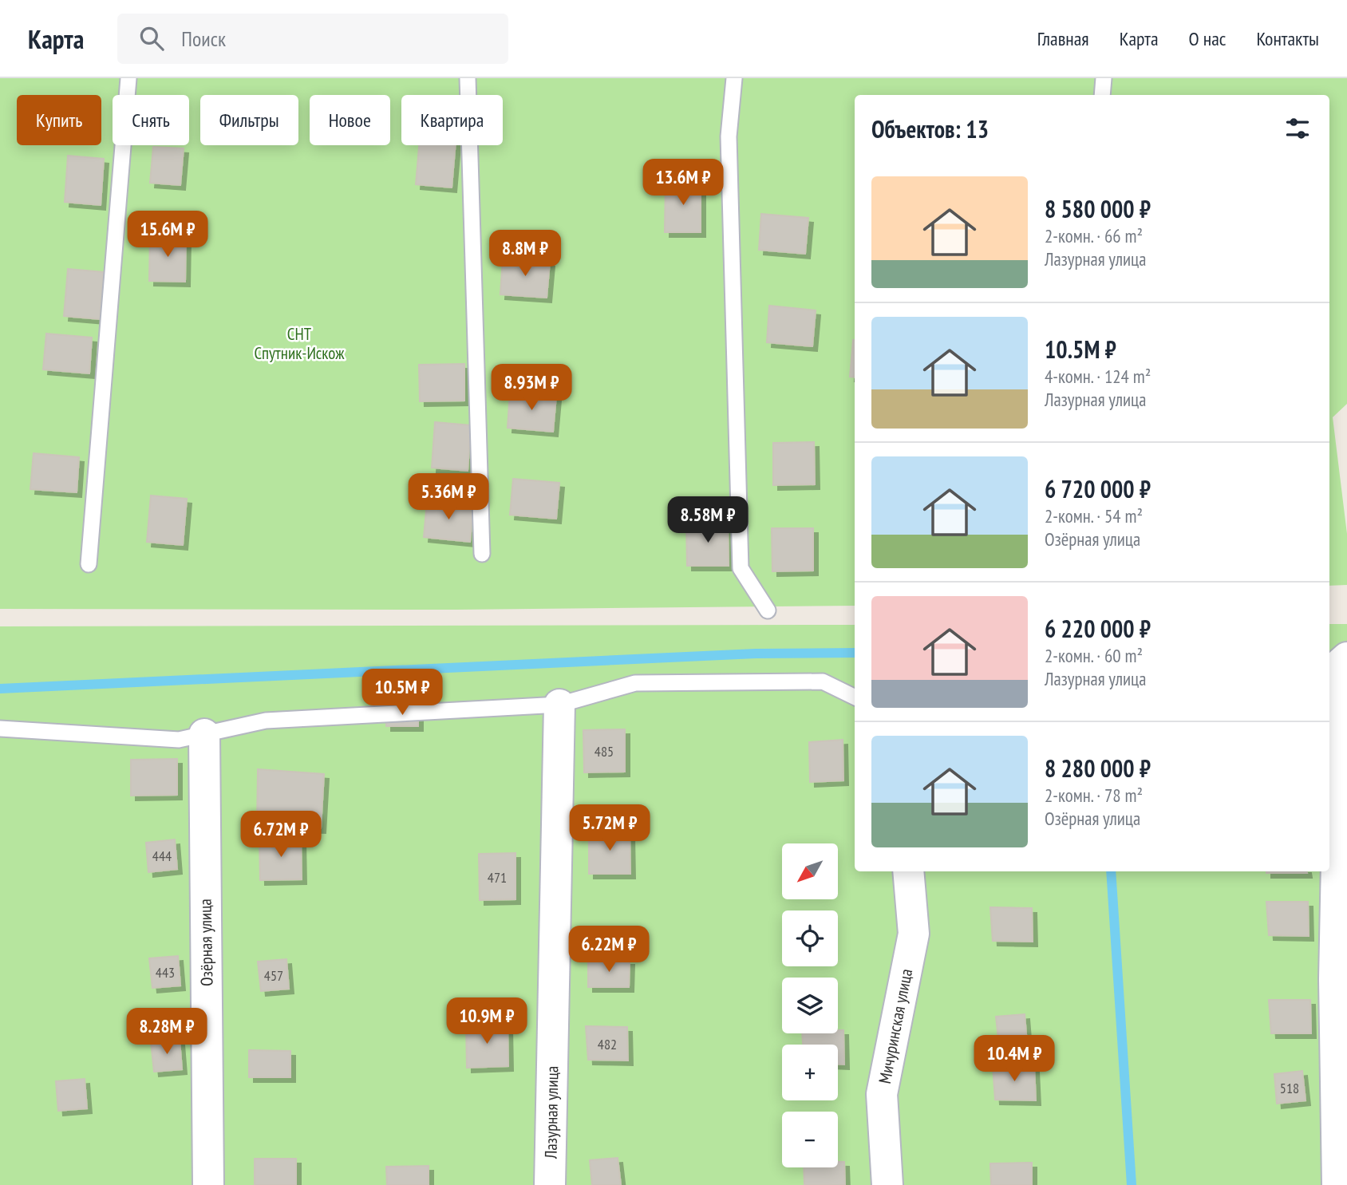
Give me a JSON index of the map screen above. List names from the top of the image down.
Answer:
{
  "streets": {
    "street": ["Озёрная улица", "Мичуринская улица", "Лазурная улица"]
  },
  "parks": ["СНТ Спутник-Искож"],
  "house_numbers": [
    "485",
    "444",
    "471",
    "443",
    "457",
    "482",
    "518"
  ],
  "north": "bottom left",
  "page": {
    "header": "Карта",
    "search": "Поиск",
    "nav": [
      "Главная",
      "Карта",
      "О нас",
      "Контакты"
    ],
    "chip": [
      "Купить",
      "Снять",
      "Фильтры",
      "Новое",
      "Квартира"
    ],
    "heading": "Объектов: 13",
    "price": [
      "13.6M ₽",
      "15.6M ₽",
      "8.8M ₽",
      "8.93M ₽",
      "5.36M ₽",
      "8.58M ₽",
      "10.5M ₽",
      "5.72M ₽",
      "6.72M ₽",
      "6.22M ₽",
      "10.9M ₽",
      "8.28M ₽",
      "10.4M ₽"
    ],
    "list": [
      {
        "name": "8 580 000 ₽",
        "note": "2-комн. · 66 m² · Лазурная улица"
      },
      {
        "name": "10.5M ₽",
        "note": "4-комн. · 124 m² · Лазурная улица"
      },
      {
        "name": "6 720 000 ₽",
        "note": "2-комн. · 54 m² · Озёрная улица"
      },
      {
        "name": "6 220 000 ₽",
        "note": "2-комн. · 60 m² · Лазурная улица"
      },
      {
        "name": "8 280 000 ₽",
        "note": "2-комн. · 78 m² · Озёрная улица"
      }
    ],
    "map_buttons": ["+", "−"]
  }
}
